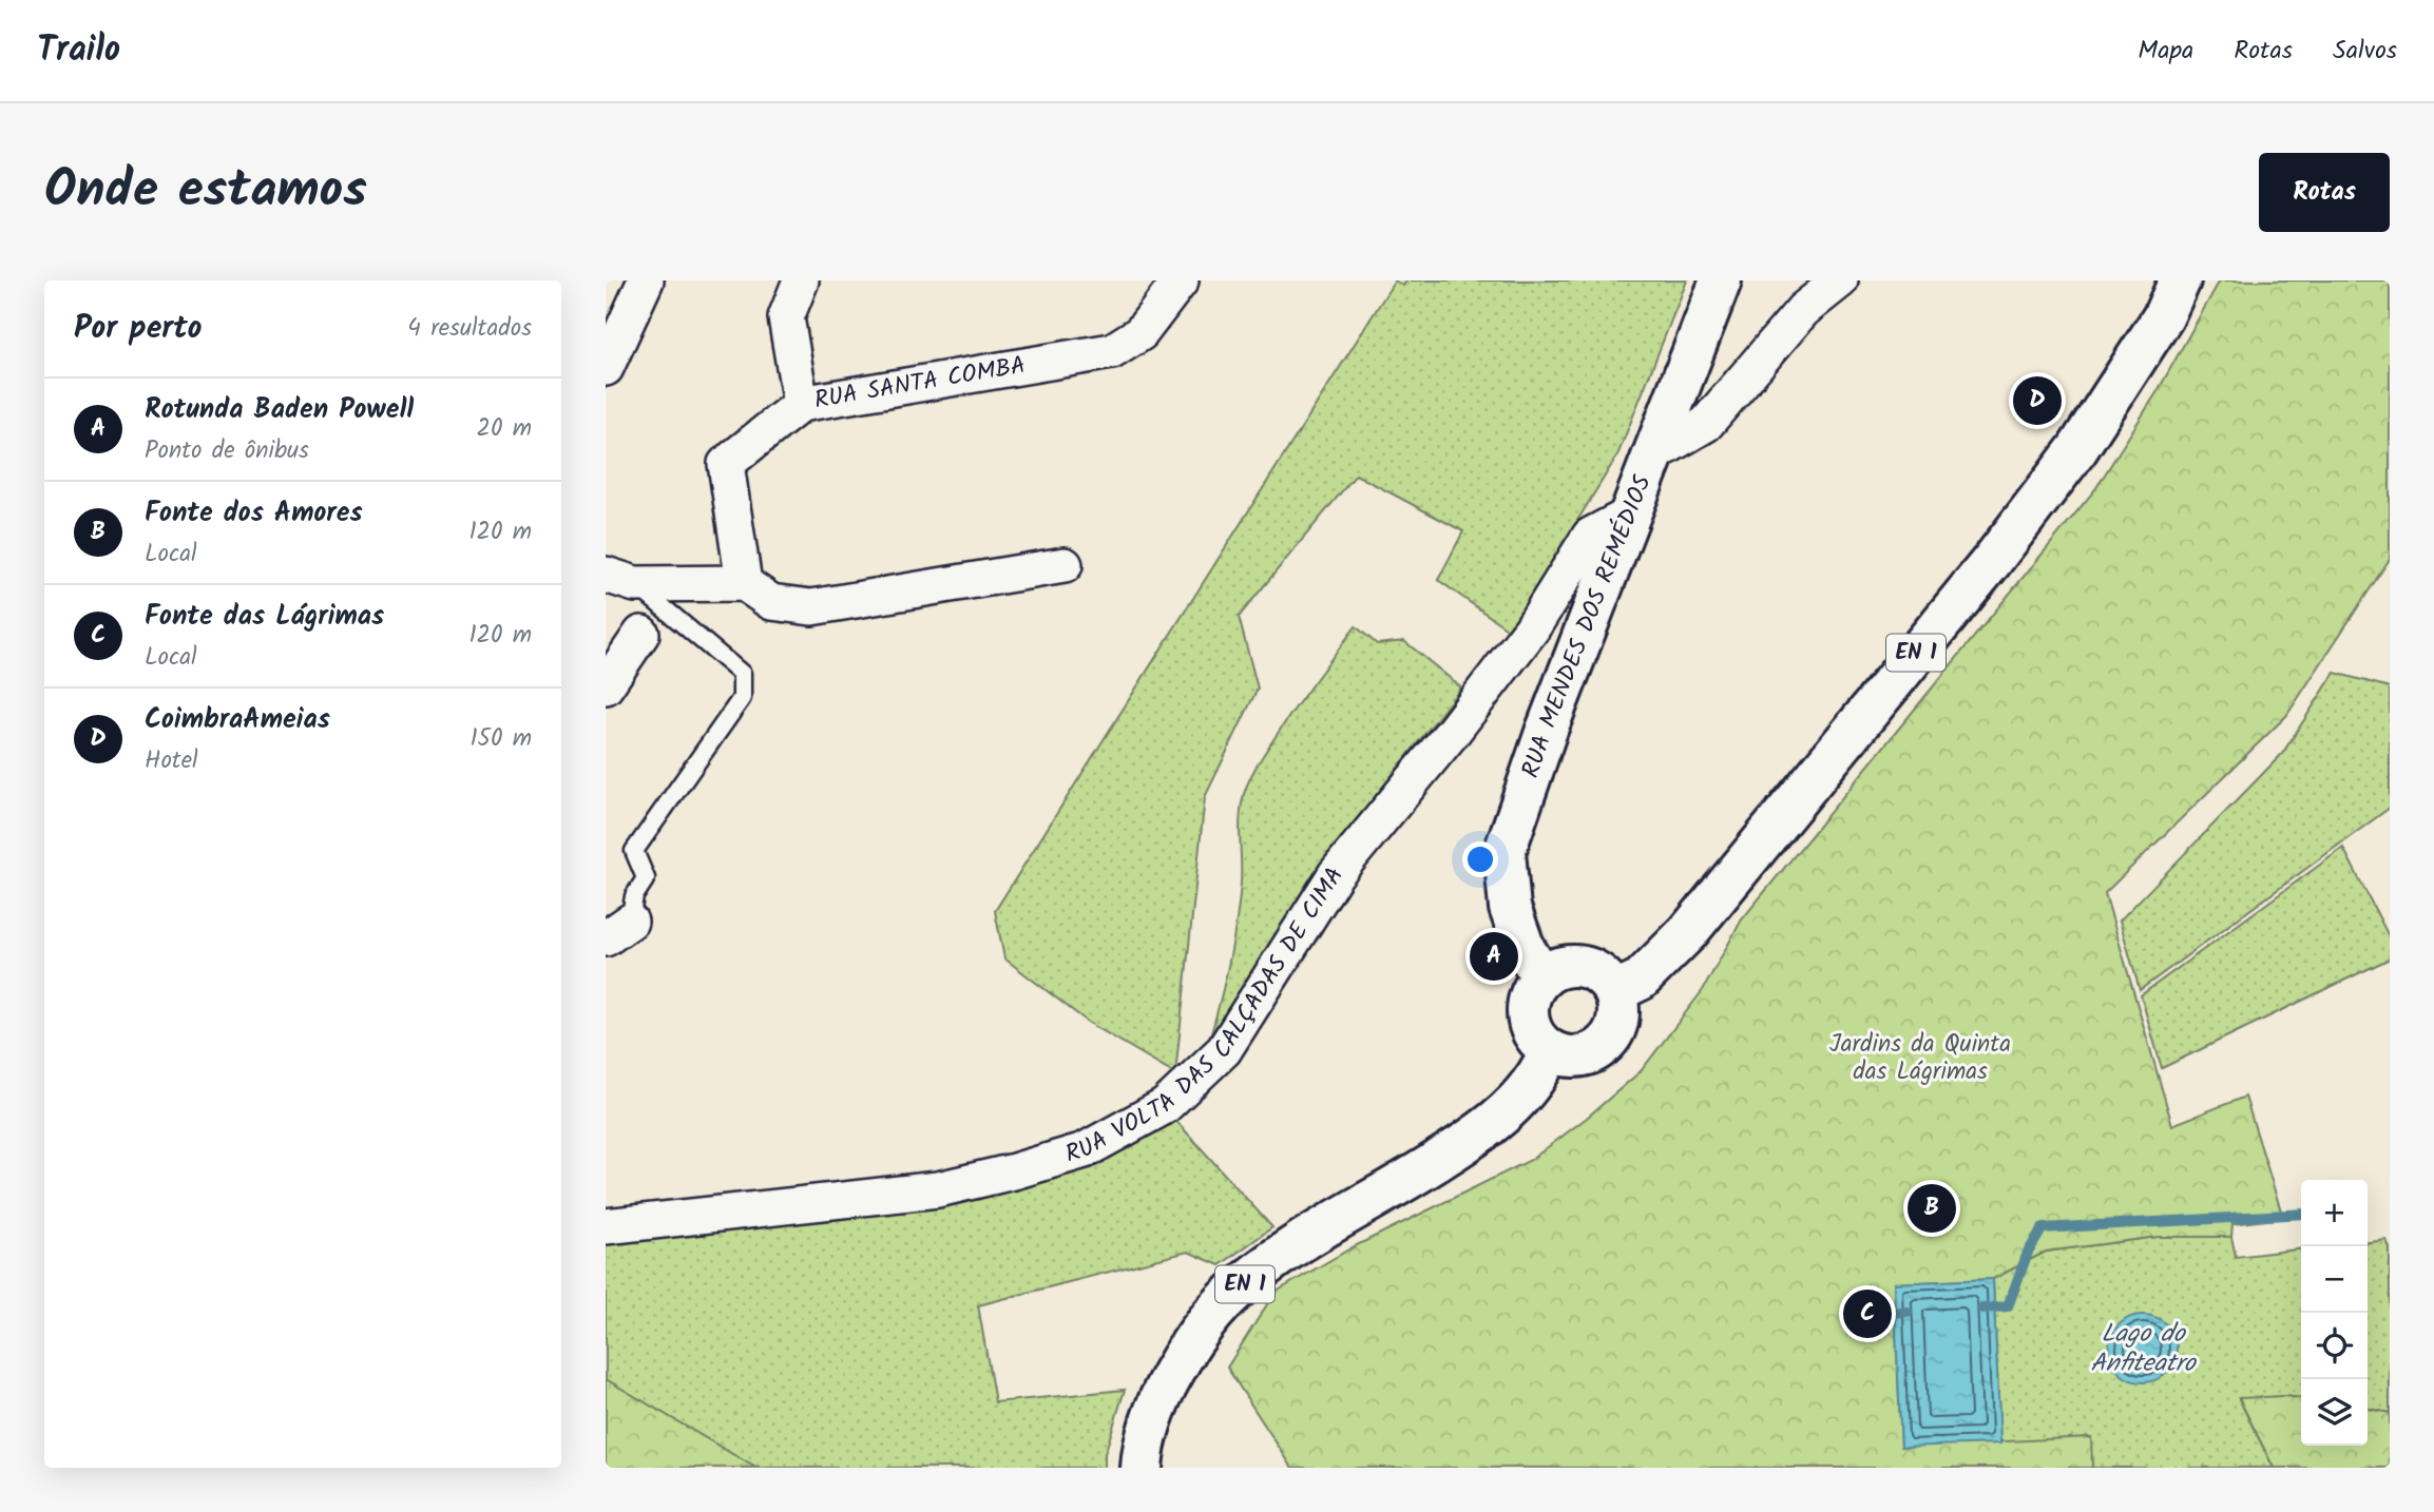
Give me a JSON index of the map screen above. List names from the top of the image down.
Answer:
{
  "streets": {
    "main road": ["RUA MENDES DOS REMÉDIOS", "EN 1"],
    "street": ["RUA SANTA COMBA", "RUA VOLTA DAS CALÇADAS DE CIMA"]
  },
  "crossings": [
    ["RUA MENDES DOS REMÉDIOS", "EN 1"],
    ["RUA MENDES DOS REMÉDIOS", "RUA VOLTA DAS CALÇADAS DE CIMA"]
  ],
  "water": ["Lago do Anfiteatro"],
  "parks": ["Jardins da Quinta das Lágrimas"],
  "page": {
    "header": "Trailo",
    "nav": ["Mapa", "Rotas", "Salvos"],
    "title": "Onde estamos",
    "buttons": "Rotas",
    "heading": ["Por perto", "4 resultados"],
    "pins": [
      "D",
      "A",
      "B",
      "C"
    ],
    "list": [
      {
        "mark": "A",
        "name": "Rotunda Baden Powell",
        "note": "Ponto de ônibus",
        "value": "20 m"
      },
      {
        "mark": "B",
        "name": "Fonte dos Amores",
        "note": "Local",
        "value": "120 m"
      },
      {
        "mark": "C",
        "name": "Fonte das Lágrimas",
        "note": "Local",
        "value": "120 m"
      },
      {
        "mark": "D",
        "name": "CoimbraAmeias",
        "note": "Hotel",
        "value": "150 m"
      }
    ],
    "map_buttons": ["+", "−"]
  }
}
